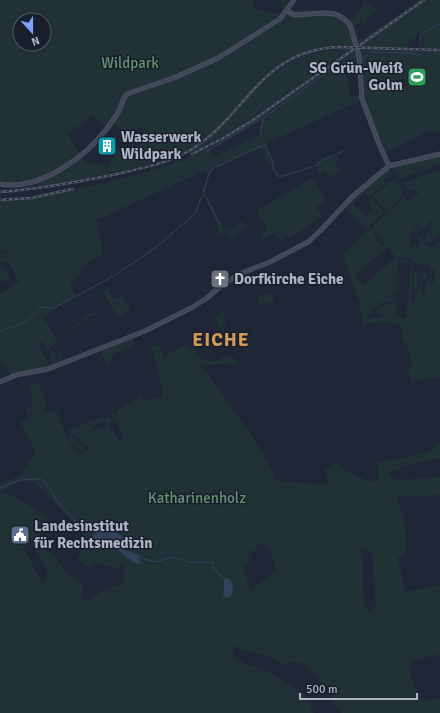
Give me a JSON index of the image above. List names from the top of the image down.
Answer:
{
  "districts": ["EICHE"],
  "parks": ["Wildpark", "Katharinenholz"],
  "places": {
    "sports": ["SG Grün-Weiß Golm"],
    "building": ["Wasserwerk Wildpark"],
    "church": ["Dorfkirche Eiche"],
    "public building": ["Landesinstitut für Rechtsmedizin"]
  },
  "scale_bar": "500 m",
  "north": "bottom"
}
